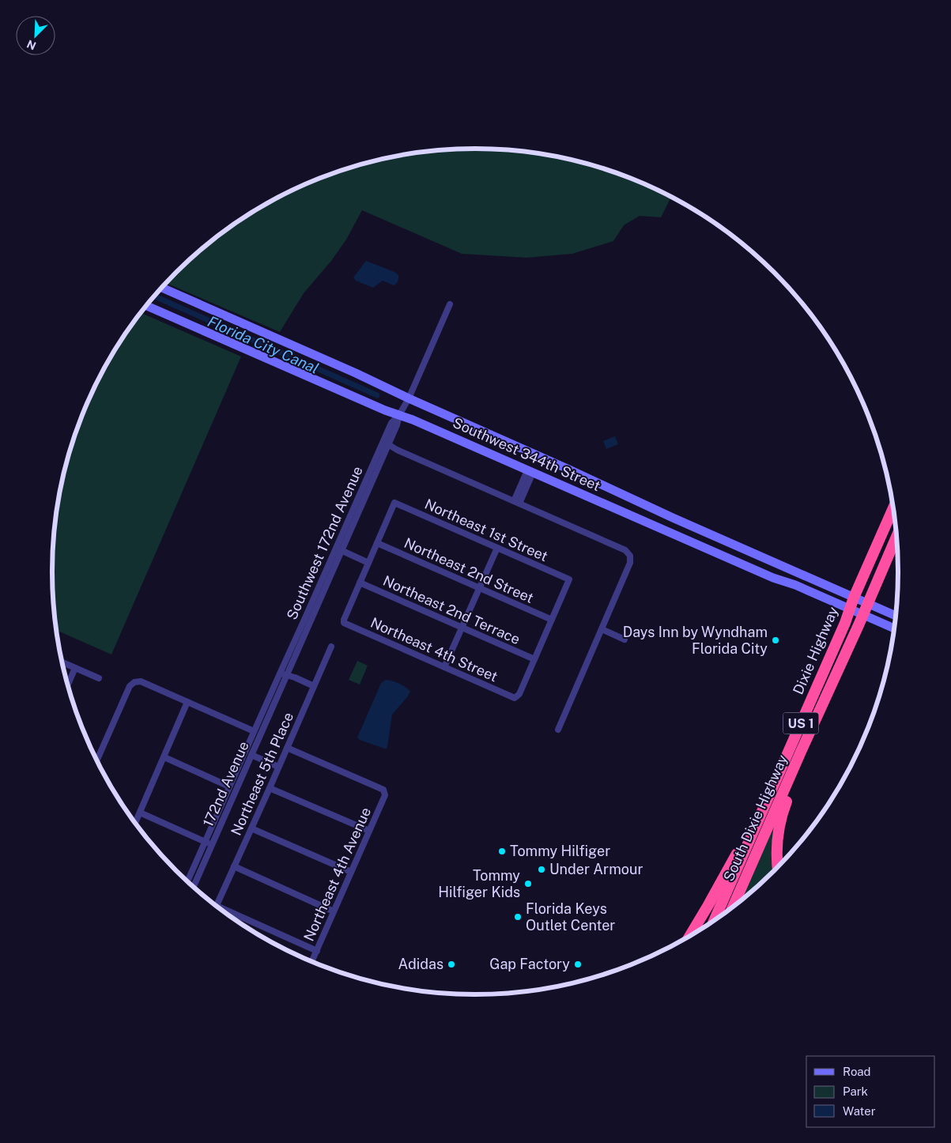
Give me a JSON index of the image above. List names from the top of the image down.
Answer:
{
  "streets": {
    "highway": ["Dixie Highway", "US 1", "South Dixie Highway"],
    "main road": ["Southwest 344th Street"],
    "street": [
      "Northeast 1st Street",
      "Southwest 172nd Avenue",
      "Northeast 2nd Street",
      "Northeast 2nd Terrace",
      "Northeast 4th Street",
      "Northeast 5th Place",
      "172nd Avenue",
      "Northeast 4th Avenue"
    ]
  },
  "crossings": [
    ["Southwest 344th Street", "Southwest 172nd Avenue"],
    ["Southwest 344th Street", "Dixie Highway"],
    ["Northeast 1st Street", "Northeast 2nd Street"],
    ["Southwest 172nd Avenue", "172nd Avenue"],
    ["Northeast 2nd Terrace", "Northeast 4th Street"],
    ["Dixie Highway", "South Dixie Highway"],
    ["Northeast 5th Place", "Northeast 4th Avenue"]
  ],
  "water": ["Florida City Canal"],
  "places": [
    "Days Inn by Wyndham Florida City",
    "Tommy Hilfiger",
    "Under Armour",
    "Tommy Hilfiger Kids",
    "Florida Keys Outlet Center",
    "Adidas",
    "Gap Factory"
  ],
  "legend": ["Road", "Park", "Water"],
  "north": "bottom left"
}
